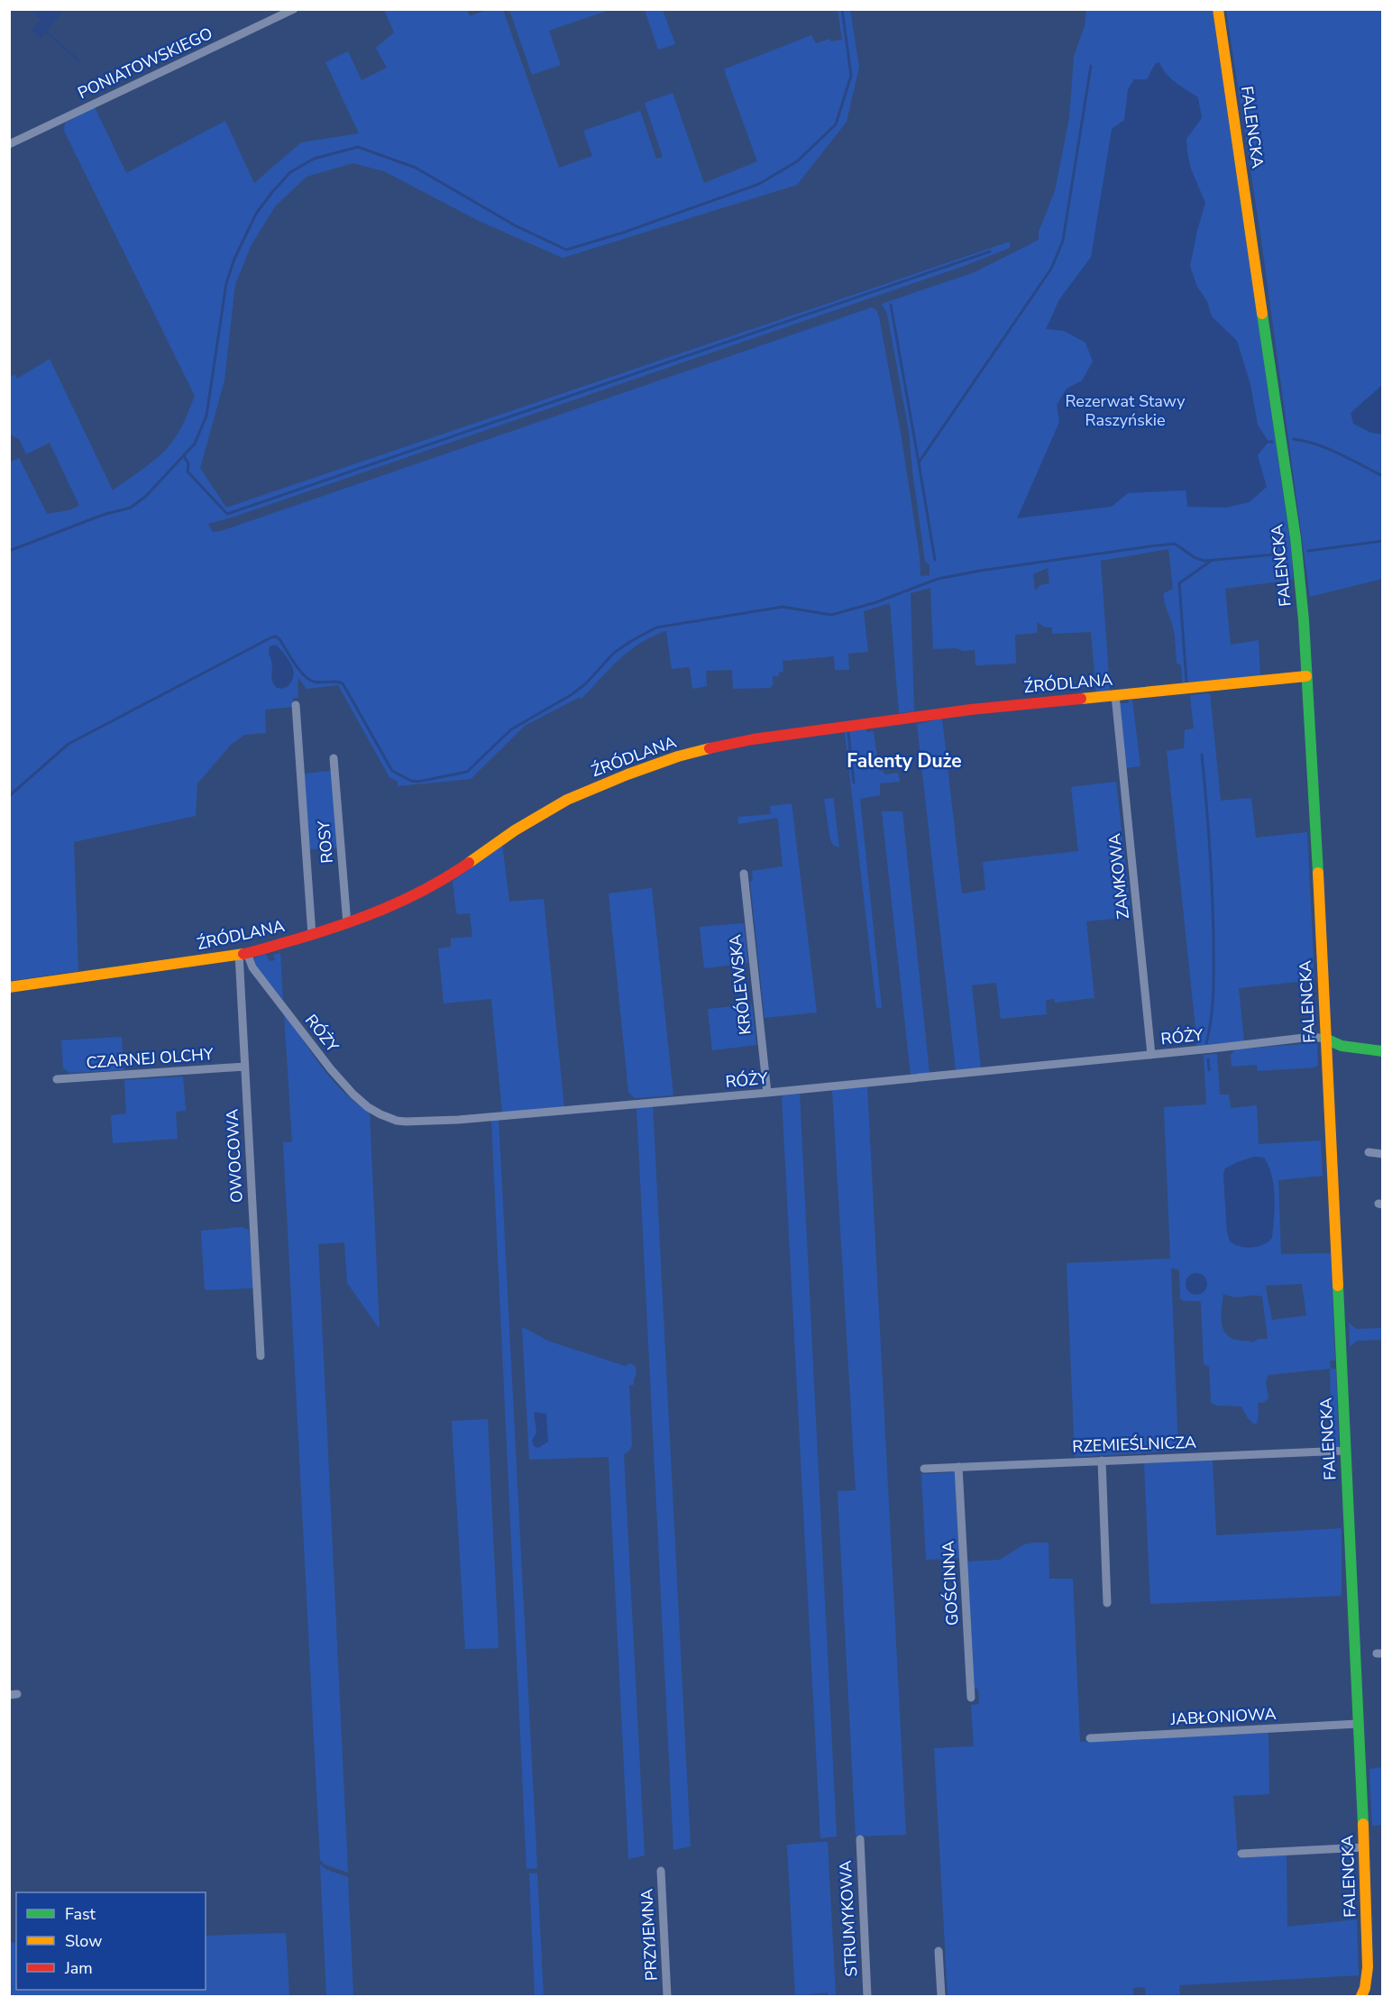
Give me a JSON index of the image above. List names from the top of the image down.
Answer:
{
  "streets": {
    "street": [
      "PONIATOWSKIEGO",
      "FALENCKA",
      "ŹRÓDLANA",
      "ROSY",
      "ZAMKOWA",
      "KRÓLEWSKA",
      "RÓŻY",
      "CZARNEJ OLCHY",
      "OWOCOWA",
      "RZEMIEŚLNICZA",
      "GOŚCINNA",
      "JABŁONIOWA",
      "STRUMYKOWA",
      "PRZYJEMNA"
    ]
  },
  "crossings": [
    ["FALENCKA", "ŹRÓDLANA"],
    ["FALENCKA", "RÓŻY"],
    ["FALENCKA", "RZEMIEŚLNICZA"],
    ["FALENCKA", "JABŁONIOWA"],
    ["ŹRÓDLANA", "ROSY"],
    ["ŹRÓDLANA", "ZAMKOWA"],
    ["ŹRÓDLANA", "RÓŻY"],
    ["ŹRÓDLANA", "OWOCOWA"],
    ["ZAMKOWA", "RÓŻY"],
    ["KRÓLEWSKA", "RÓŻY"],
    ["RÓŻY", "OWOCOWA"],
    ["CZARNEJ OLCHY", "OWOCOWA"],
    ["RZEMIEŚLNICZA", "GOŚCINNA"]
  ],
  "districts": ["Falenty Duże"],
  "parks": ["Rezerwat Stawy Raszyńskie"],
  "legend": ["Fast", "Slow", "Jam"]
}
